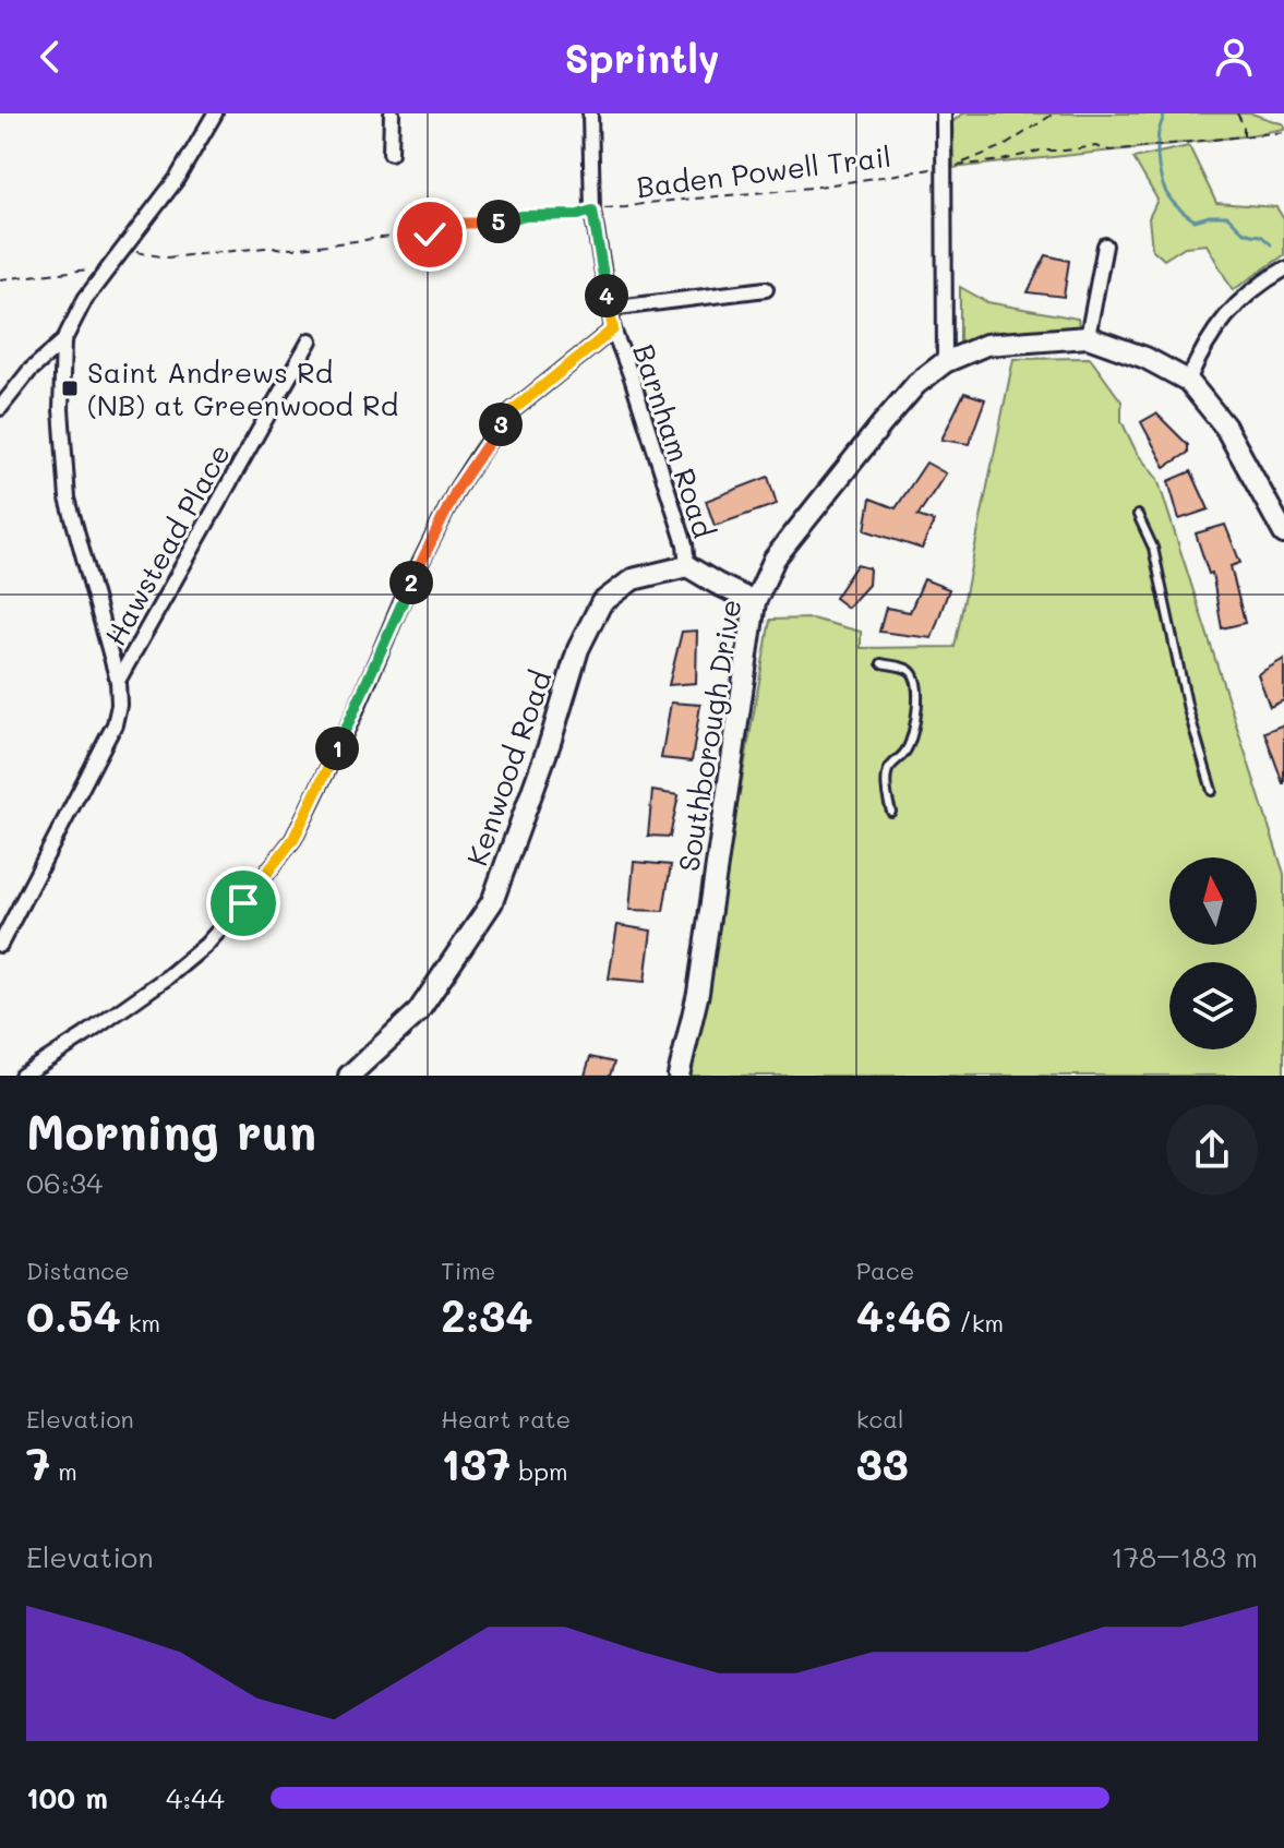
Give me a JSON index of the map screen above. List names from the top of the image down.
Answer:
{
  "streets": {
    "street": [
      "Barnham Road",
      "Hawstead Place",
      "Southborough Drive",
      "Kenwood Road"
    ],
    "path": ["Baden Powell Trail"]
  },
  "crossings": [
    ["Baden Powell Trail", "Barnham Road"],
    ["Barnham Road", "Kenwood Road"]
  ],
  "places": {
    "transit": ["Saint Andrews Rd (NB) at Greenwood Rd"]
  },
  "north": "top",
  "page": {
    "header": "Sprintly",
    "pins": [
      "5",
      "4",
      "3",
      "2",
      "1"
    ],
    "heading": ["Morning run", "06:34"],
    "stats": [
      ["Distance", "0.54 km"],
      ["Time", "2:34"],
      ["Pace", "4:46 /km"],
      ["Elevation", "7 m"],
      ["Heart rate", "137 bpm"],
      ["kcal", "33"]
    ],
    "chart": ["Elevation", "178–183 m"],
    "list": [
      {
        "name": "100 m",
        "note": "4:44"
      }
    ]
  }
}
